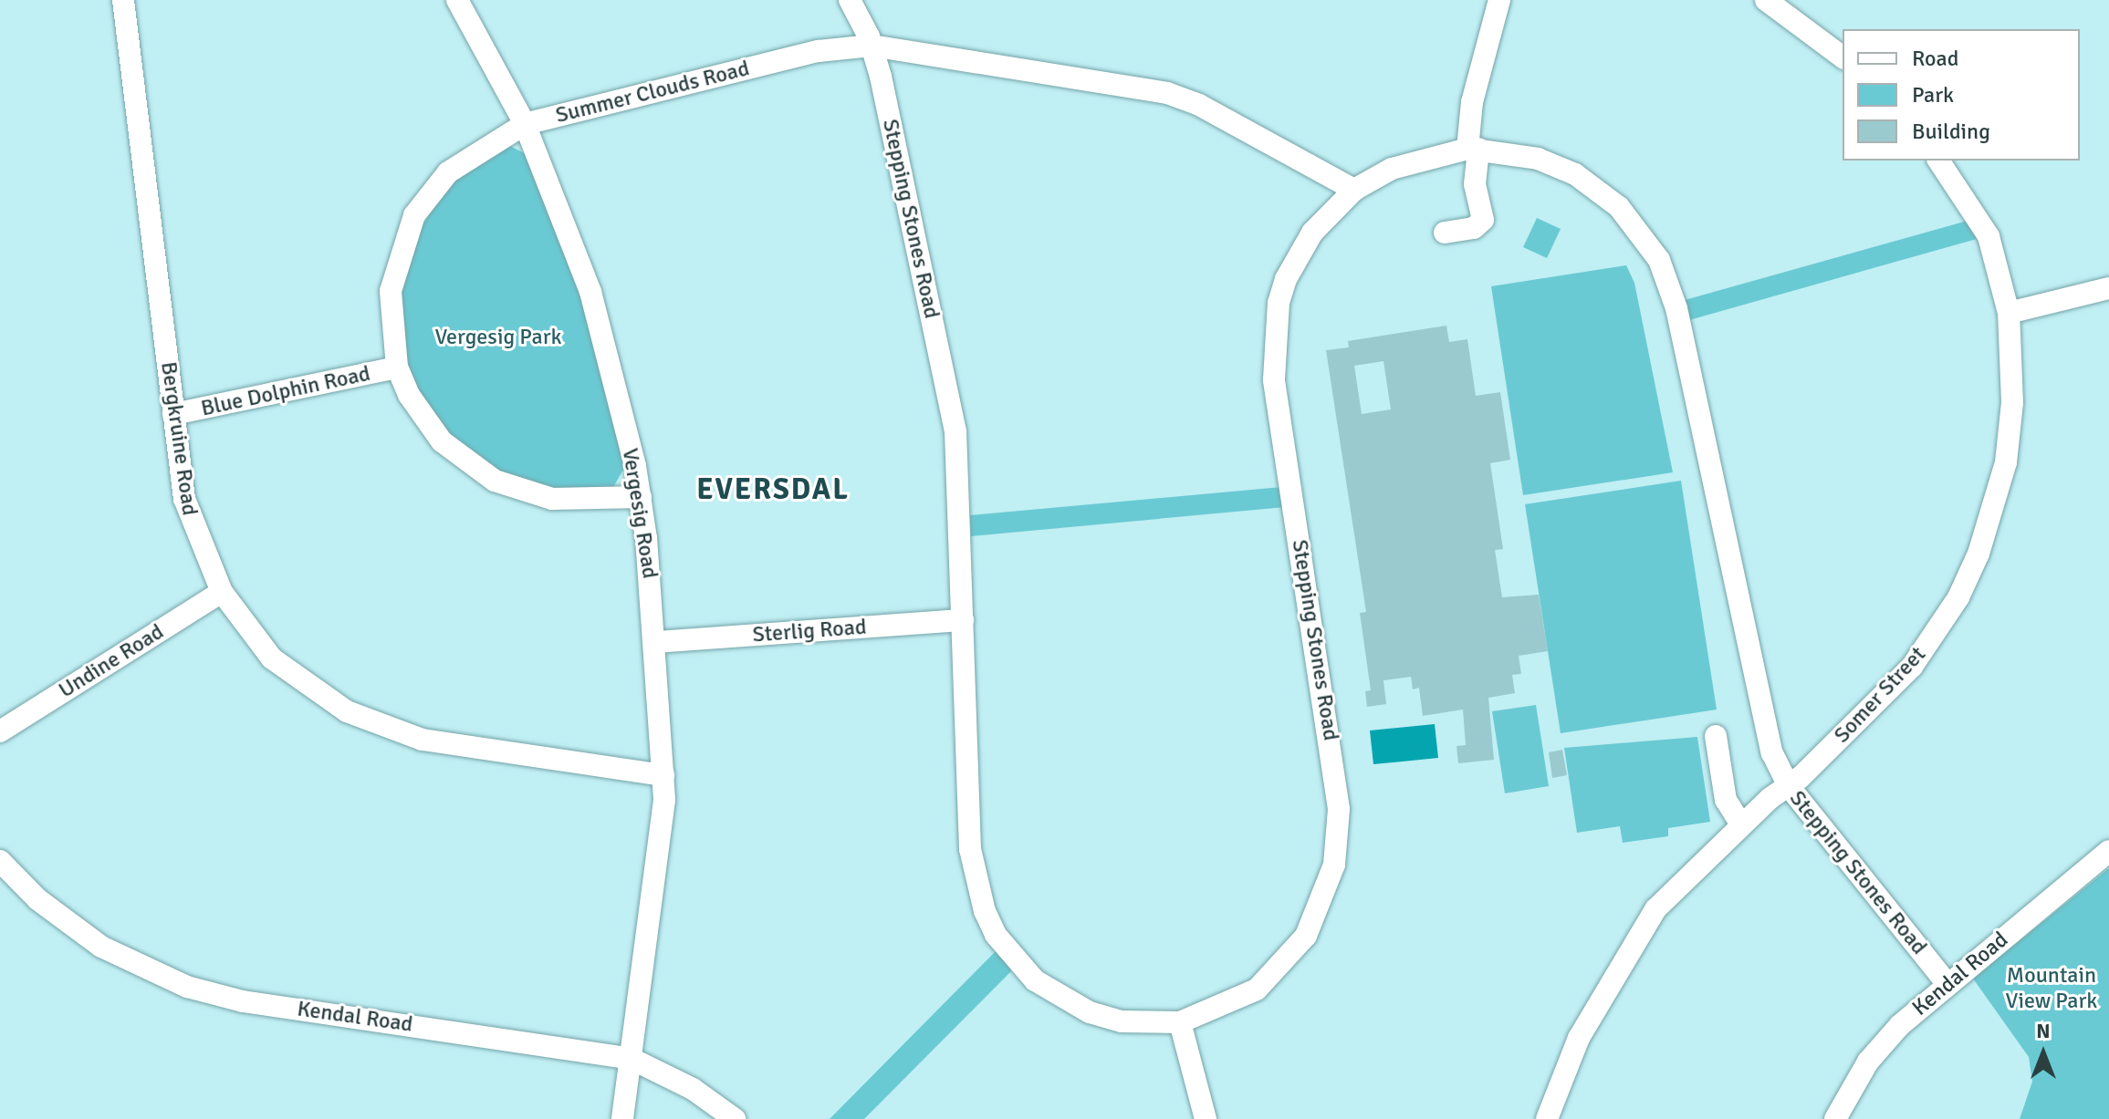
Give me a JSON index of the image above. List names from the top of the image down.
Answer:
{
  "streets": {
    "street": [
      "Summer Clouds Road",
      "Stepping Stones Road",
      "Blue Dolphin Road",
      "Bergkruine Road",
      "Vergesig Road",
      "Sterlig Road",
      "Undine Road",
      "Somer Street",
      "Kendal Road"
    ]
  },
  "crossings": [
    ["Summer Clouds Road", "Stepping Stones Road"],
    ["Summer Clouds Road", "Blue Dolphin Road"],
    ["Summer Clouds Road", "Vergesig Road"],
    ["Stepping Stones Road", "Sterlig Road"],
    ["Stepping Stones Road", "Somer Street"],
    ["Stepping Stones Road", "Kendal Road"],
    ["Blue Dolphin Road", "Bergkruine Road"],
    ["Bergkruine Road", "Vergesig Road"],
    ["Bergkruine Road", "Undine Road"],
    ["Vergesig Road", "Sterlig Road"],
    ["Vergesig Road", "Kendal Road"]
  ],
  "districts": ["EVERSDAL"],
  "parks": ["Vergesig Park", "Mountain View Park"],
  "legend": ["Road", "Park", "Building"],
  "north": "top"
}
